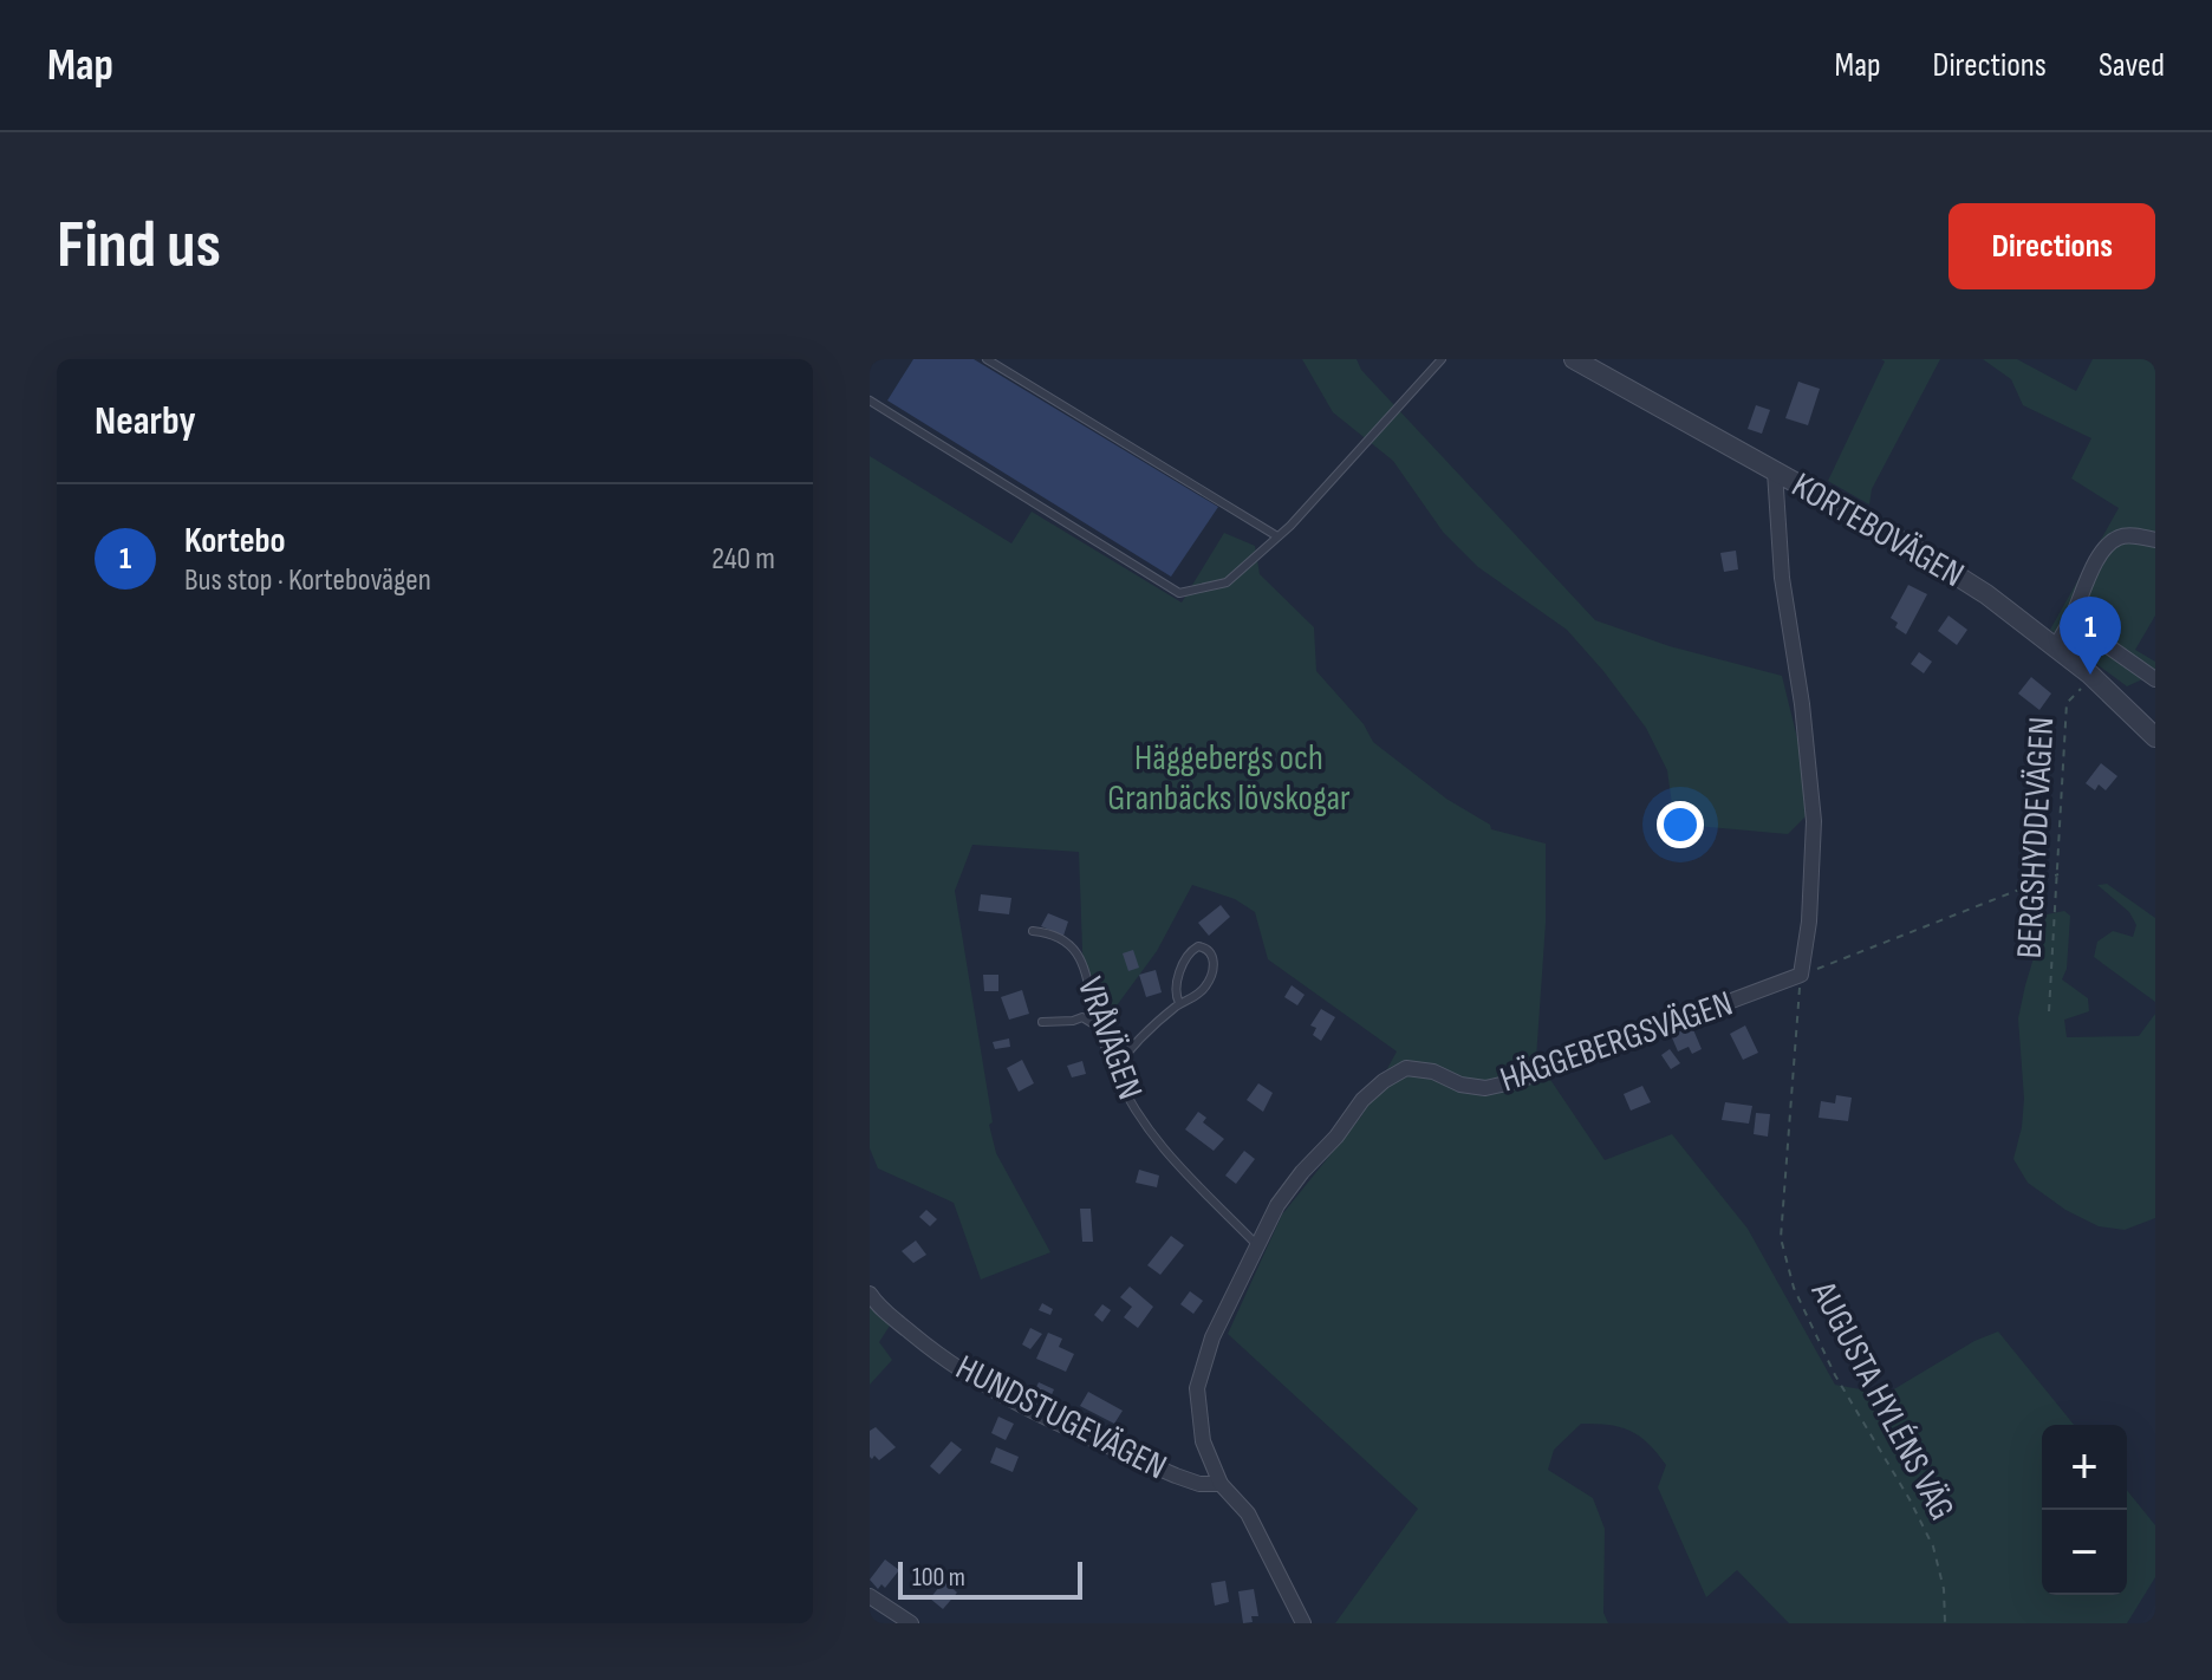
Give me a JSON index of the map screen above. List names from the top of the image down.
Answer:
{
  "streets": {
    "street": ["KORTEBOVÄGEN", "HÄGGEBERGSVÄGEN", "HUNDSTUGEVÄGEN"],
    "lane": ["VRÅVÄGEN"],
    "path": ["BERGSHYDDEVÄGEN", "AUGUSTA HYLÉNS VÄG"]
  },
  "crossings": [
    ["KORTEBOVÄGEN", "BERGSHYDDEVÄGEN"],
    ["VRÅVÄGEN", "HÄGGEBERGSVÄGEN"],
    ["HÄGGEBERGSVÄGEN", "AUGUSTA HYLÉNS VÄG"],
    ["HÄGGEBERGSVÄGEN", "HUNDSTUGEVÄGEN"]
  ],
  "parks": ["Häggebergs och Granbäcks lövskogar"],
  "scale_bar": "100 m",
  "page": {
    "header": "Map",
    "nav": ["Map", "Directions", "Saved"],
    "buttons": "Directions",
    "title": "Find us",
    "heading": "Nearby",
    "list": [
      {
        "mark": "1",
        "name": "Kortebo",
        "note": "Bus stop · Kortebovägen",
        "value": "240 m"
      }
    ],
    "pins": "1",
    "map_buttons": ["+", "−"],
    "scale": "100 m"
  }
}
